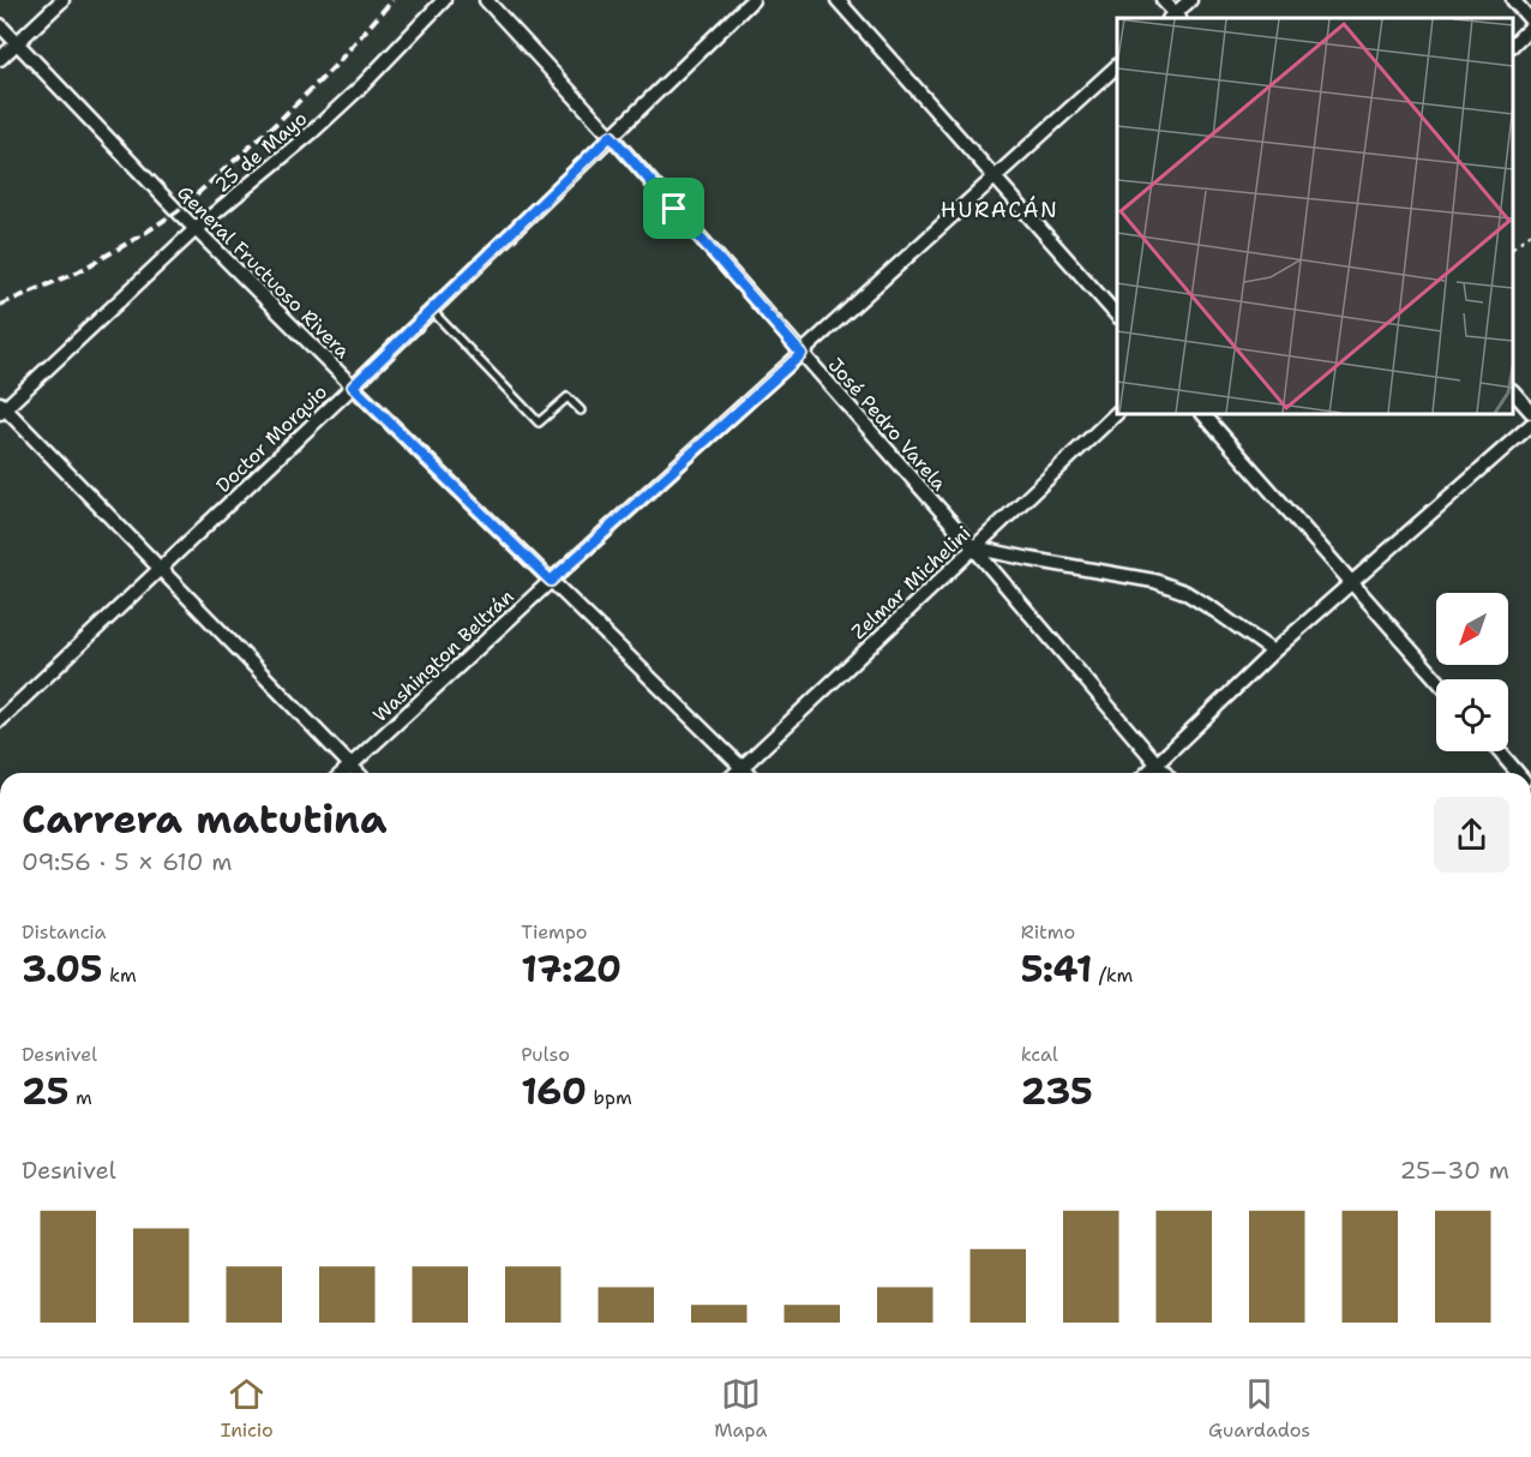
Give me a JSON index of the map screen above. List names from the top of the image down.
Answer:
{
  "streets": {
    "street": [
      "25 de Mayo",
      "General Fructuoso Rivera",
      "José Pedro Varela",
      "Doctor Morquio",
      "Zelmar Michelini",
      "Washington Beltrán"
    ]
  },
  "crossings": [
    ["25 de Mayo", "General Fructuoso Rivera"],
    ["General Fructuoso Rivera", "Doctor Morquio"],
    ["General Fructuoso Rivera", "Zelmar Michelini"],
    ["General Fructuoso Rivera", "Washington Beltrán"],
    ["José Pedro Varela", "Doctor Morquio"],
    ["José Pedro Varela", "Zelmar Michelini"],
    ["José Pedro Varela", "Washington Beltrán"]
  ],
  "districts": ["HURACÁN"],
  "north": "bottom left",
  "page": {
    "heading": ["Carrera matutina", "09:56 · 5 × 610 m"],
    "stats": [
      ["Distancia", "3.05 km"],
      ["Tiempo", "17:20"],
      ["Ritmo", "5:41 /km"],
      ["Desnivel", "25 m"],
      ["Pulso", "160 bpm"],
      ["kcal", "235"]
    ],
    "chart": ["Desnivel", "25–30 m"],
    "tabs": ["Inicio", "Mapa", "Guardados"]
  }
}
